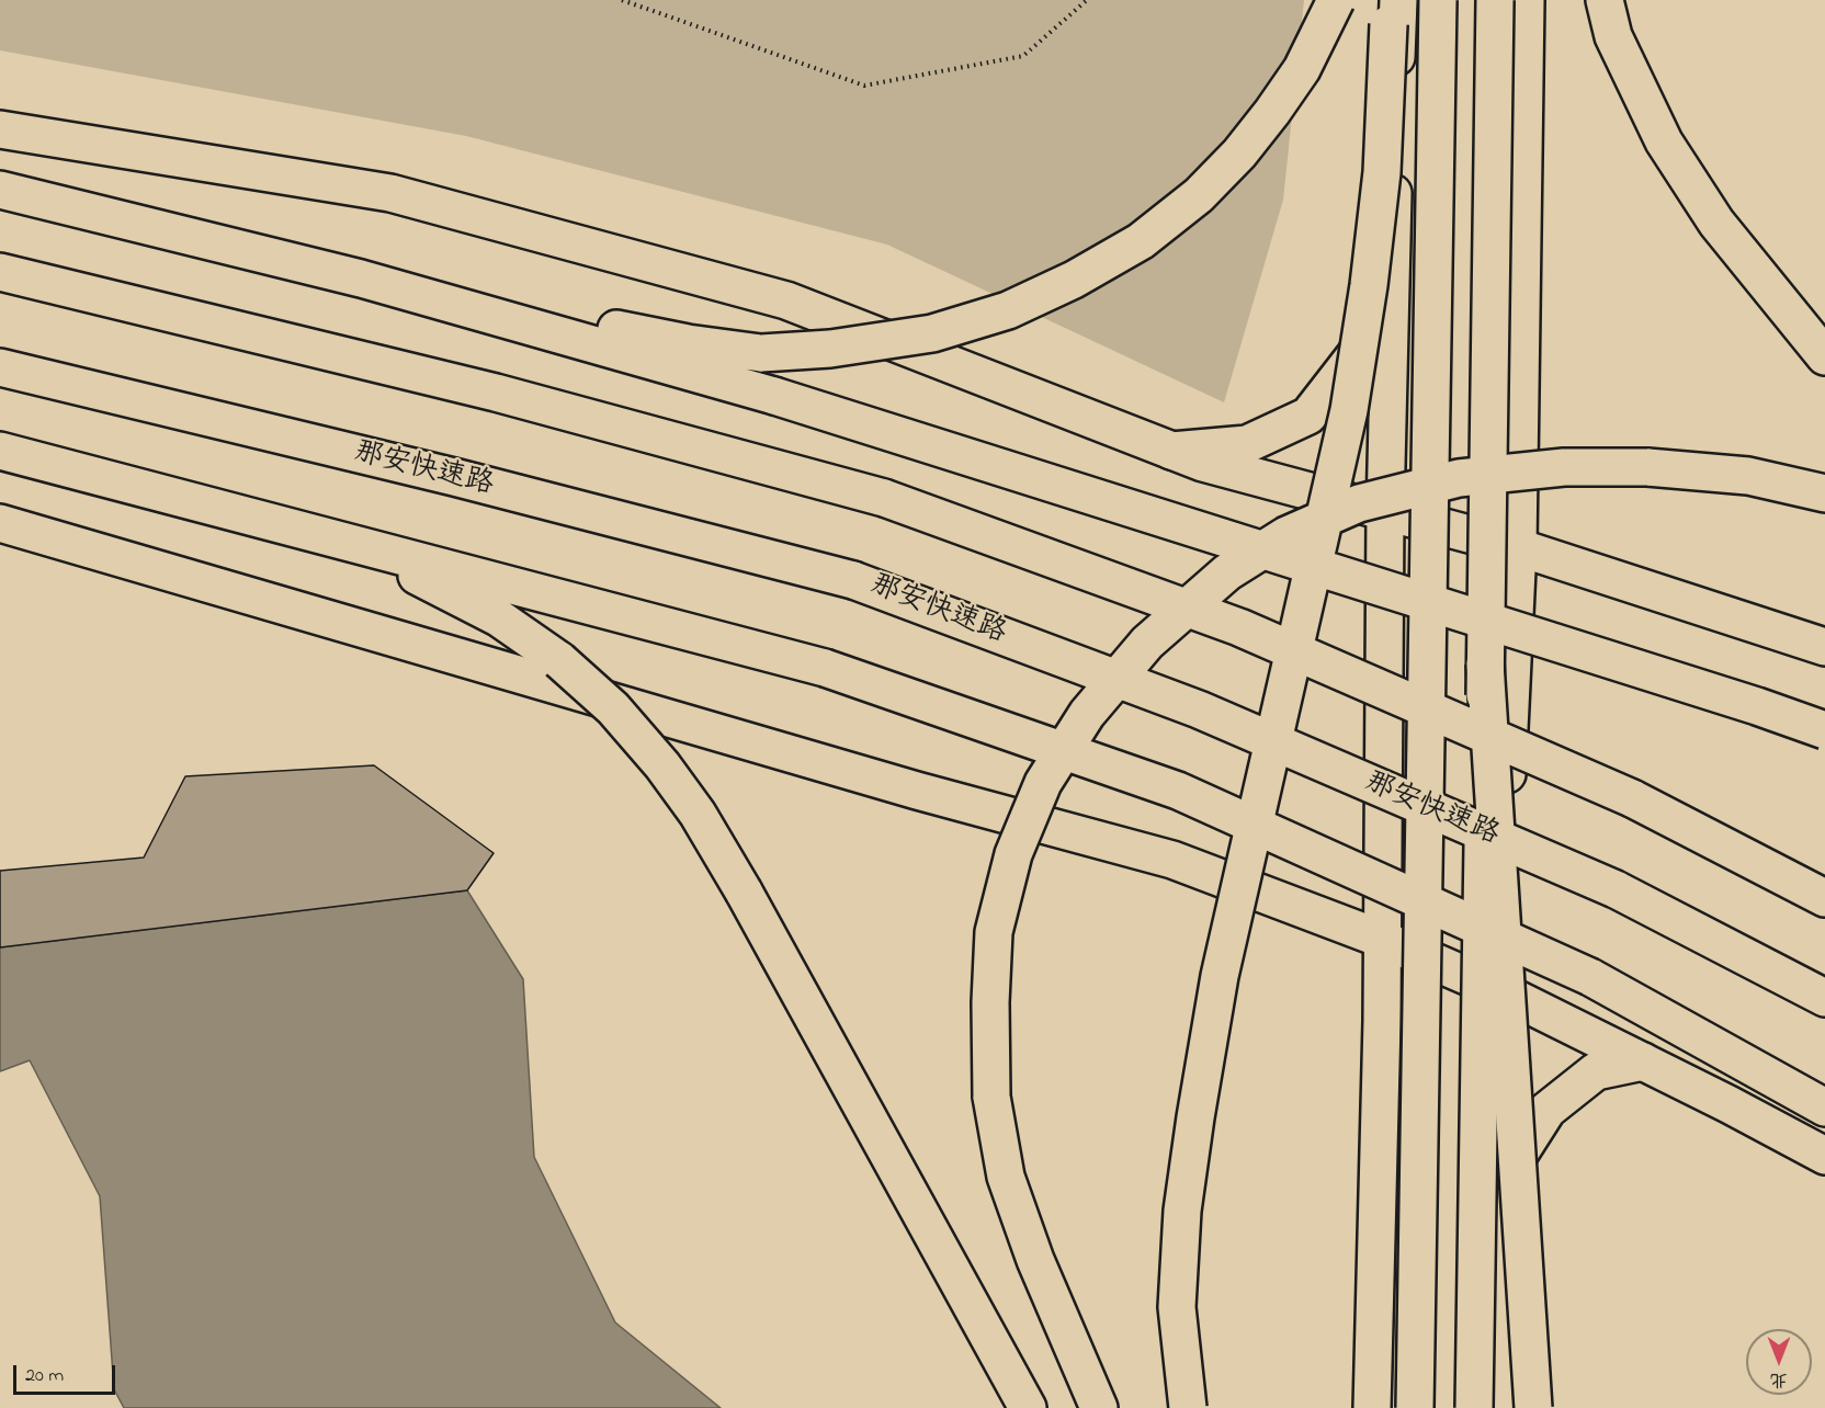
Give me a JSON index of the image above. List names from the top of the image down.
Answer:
{
  "streets": {
    "main road": ["那安快速路"]
  },
  "scale_bar": "20 m",
  "north": "bottom"
}
